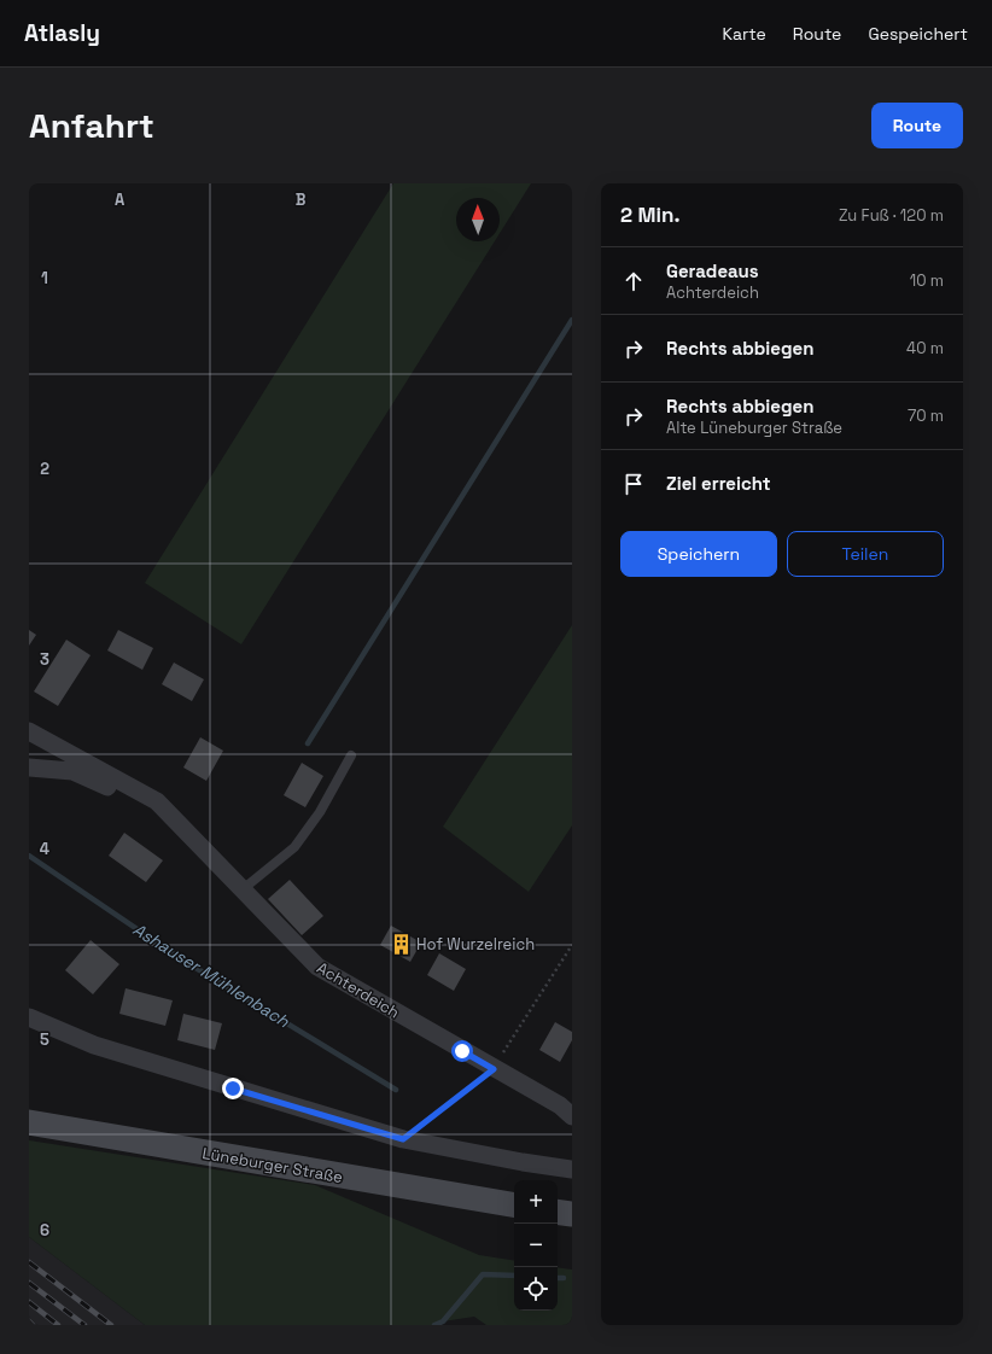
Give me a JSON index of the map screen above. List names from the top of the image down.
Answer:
{
  "streets": {
    "main road": ["Lüneburger Straße"],
    "street": ["Achterdeich"]
  },
  "water": ["Ashauser Mühlenbach"],
  "places": {
    "building": ["Hof Wurzelreich"]
  },
  "north": "top",
  "page": {
    "header": "Atlasly",
    "nav": ["Karte", "Route", "Gespeichert"],
    "buttons": [
      "Route",
      ["Speichern", "Teilen"]
    ],
    "title": "Anfahrt",
    "heading": ["2 Min.", "Zu Fuß · 120 m"],
    "list": [
      ["Geradeaus", "Achterdeich", "10 m"],
      ["Rechts abbiegen", "40 m"],
      ["Rechts abbiegen", "Alte Lüneburger Straße", "70 m"],
      "Ziel erreicht"
    ],
    "map_buttons": ["+", "−"]
  },
  "grid": {
    "columns": ["A", "B"],
    "rows": [
      "1",
      "2",
      "3",
      "4",
      "5",
      "6"
    ]
  }
}
